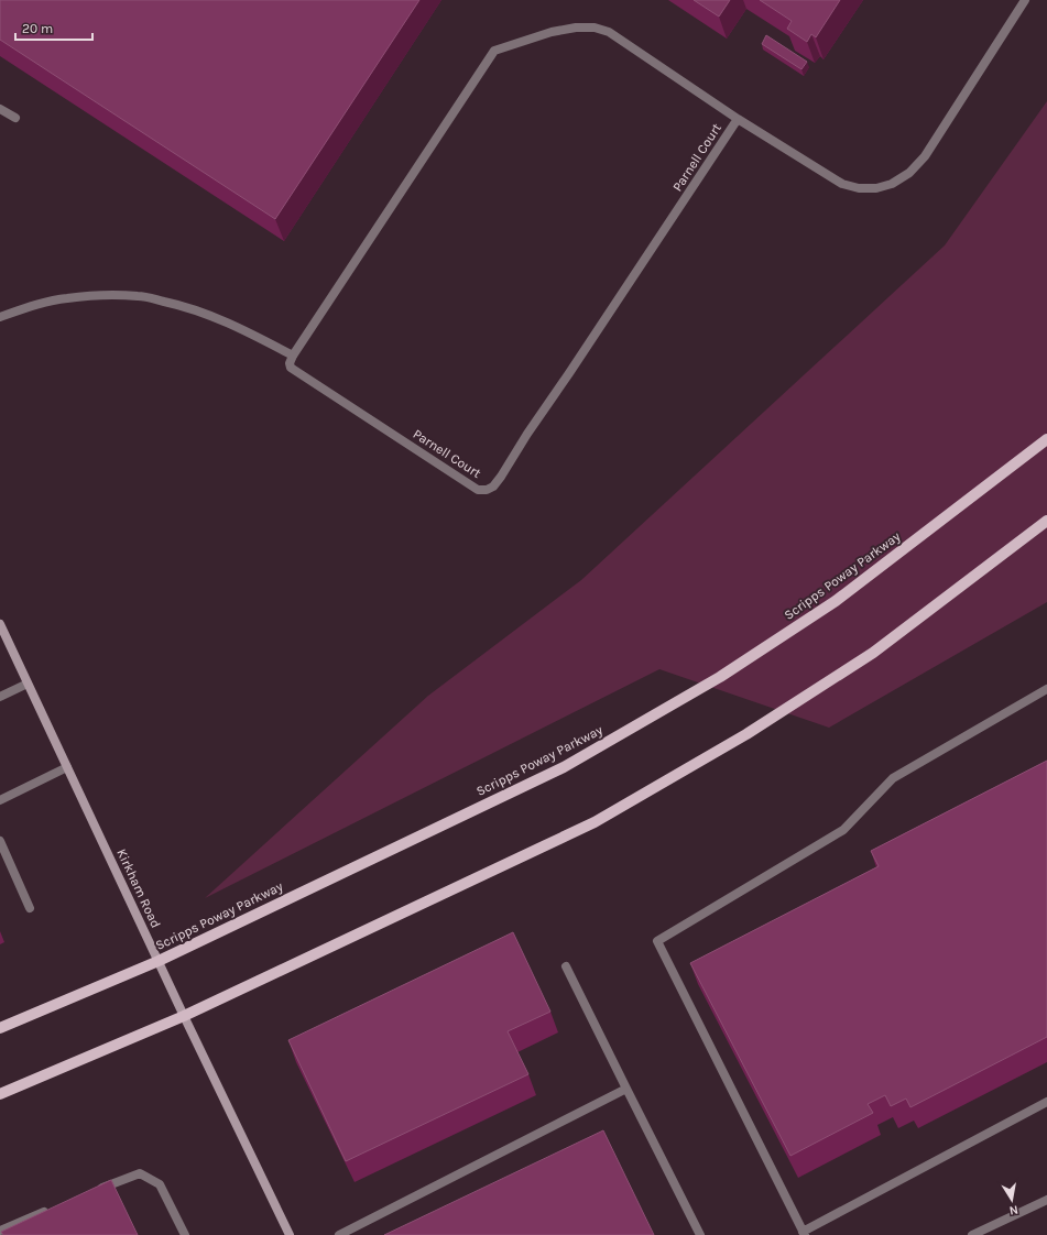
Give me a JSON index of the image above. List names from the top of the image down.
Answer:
{
  "streets": {
    "main road": ["Scripps Poway Parkway", "Kirkham Road"],
    "street": ["Parnell Court"]
  },
  "crossings": [
    ["Scripps Poway Parkway", "Kirkham Road"]
  ],
  "scale_bar": "20 m",
  "north": "bottom"
}
